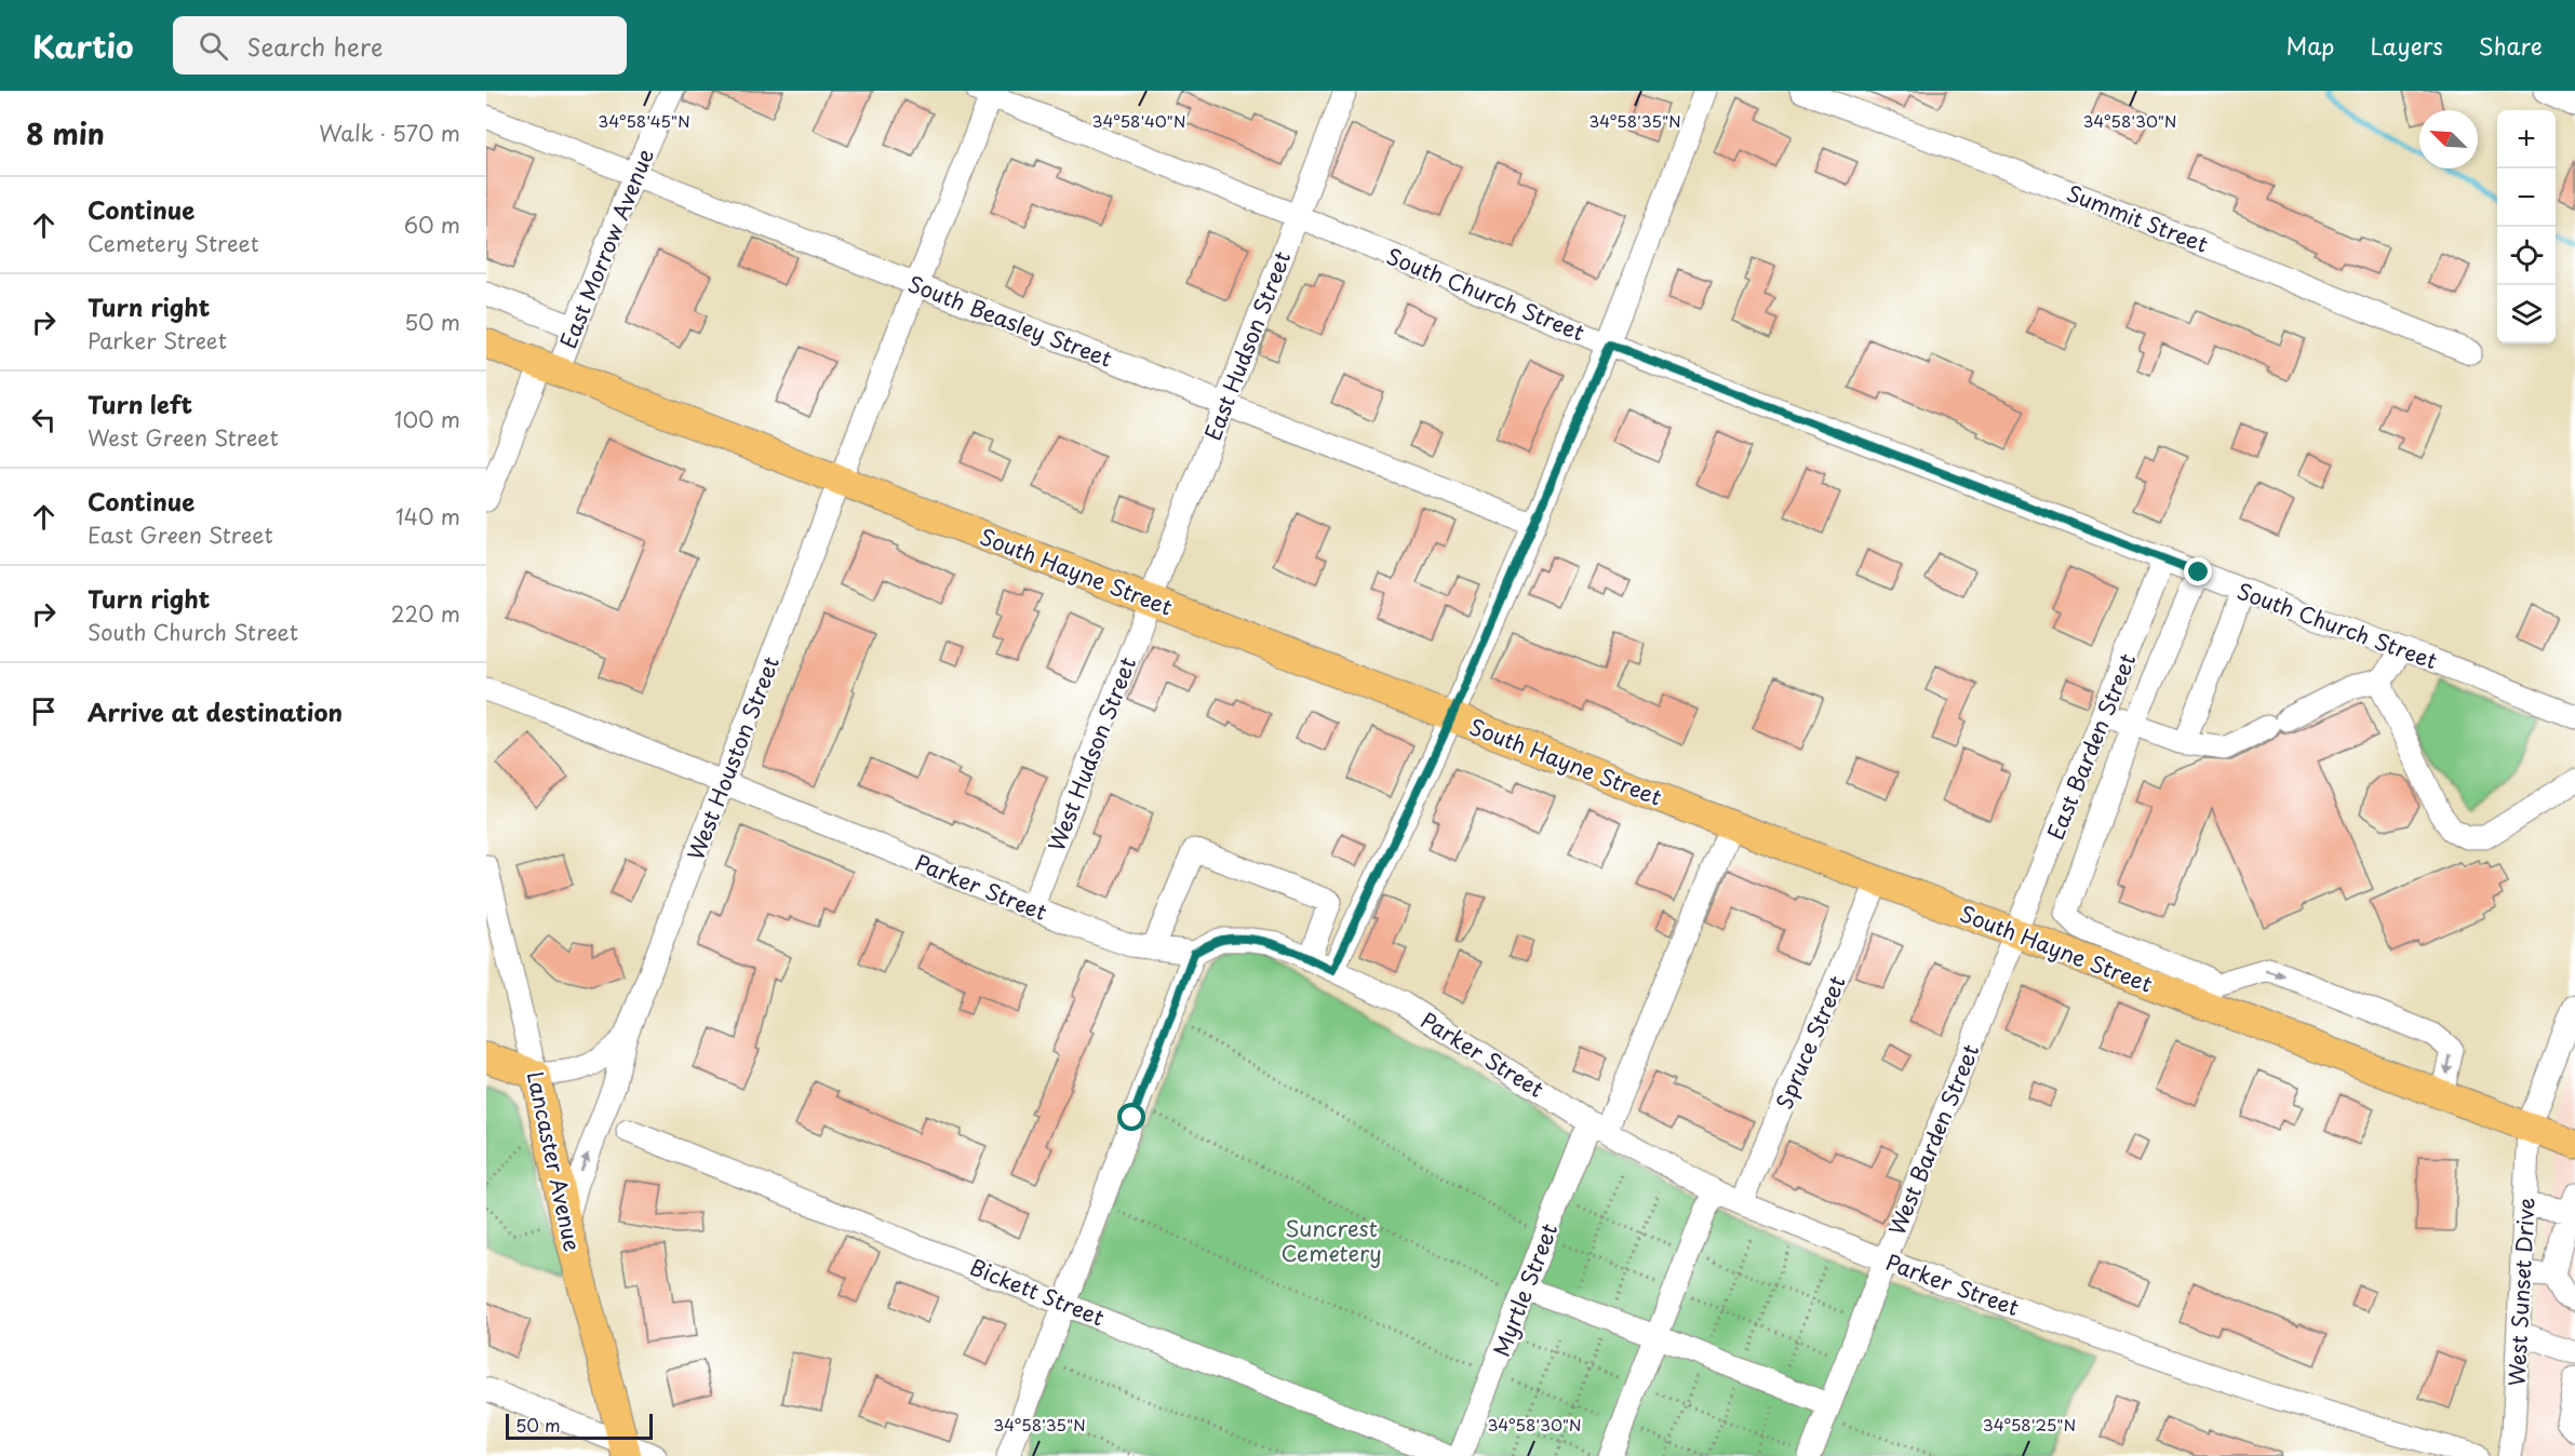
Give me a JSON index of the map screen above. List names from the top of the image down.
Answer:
{
  "streets": {
    "main road": ["South Hayne Street", "Lancaster Avenue"],
    "street": [
      "Summit Street",
      "East Morrow Avenue",
      "South Church Street",
      "South Beasley Street",
      "East Hudson Street",
      "East Barden Street",
      "West Hudson Street",
      "West Houston Street",
      "Parker Street",
      "Spruce Street",
      "West Barden Street",
      "Myrtle Street",
      "Bickett Street",
      "West Sunset Drive"
    ]
  },
  "crossings": [
    ["East Morrow Avenue", "South Beasley Street"],
    ["East Morrow Avenue", "South Hayne Street"],
    ["South Church Street", "East Hudson Street"],
    ["South Church Street", "East Barden Street"],
    ["South Church Street", "West Houston Street"],
    ["South Beasley Street", "East Hudson Street"],
    ["South Beasley Street", "West Houston Street"],
    ["East Hudson Street", "South Hayne Street"],
    ["East Hudson Street", "West Hudson Street"],
    ["South Hayne Street", "East Barden Street"],
    ["South Hayne Street", "West Hudson Street"],
    ["South Hayne Street", "West Houston Street"],
    ["South Hayne Street", "Spruce Street"],
    ["South Hayne Street", "West Barden Street"],
    ["South Hayne Street", "Myrtle Street"],
    ["South Hayne Street", "West Sunset Drive"],
    ["East Barden Street", "West Barden Street"],
    ["West Hudson Street", "Parker Street"],
    ["West Houston Street", "Parker Street"],
    ["West Houston Street", "Lancaster Avenue"],
    ["Parker Street", "Spruce Street"],
    ["Parker Street", "West Barden Street"],
    ["Parker Street", "Myrtle Street"]
  ],
  "parks": ["Suncrest Cemetery"],
  "scale_bar": "50 m",
  "north": "top left",
  "page": {
    "header": "Kartio",
    "search": "Search here",
    "nav": ["Map", "Layers", "Share"],
    "heading": ["8 min", "Walk · 570 m"],
    "map_buttons": ["+", "−"],
    "list": [
      ["Continue", "Cemetery Street", "60 m"],
      ["Turn right", "Parker Street", "50 m"],
      ["Turn left", "West Green Street", "100 m"],
      ["Continue", "East Green Street", "140 m"],
      ["Turn right", "South Church Street", "220 m"],
      "Arrive at destination"
    ],
    "scale": "50 m"
  },
  "coordinates": [
    "34°58'40\"N",
    "34°58'35\"N",
    "34°58'30\"N",
    "34°58'45\"N",
    "34°58'25\"N"
  ]
}
